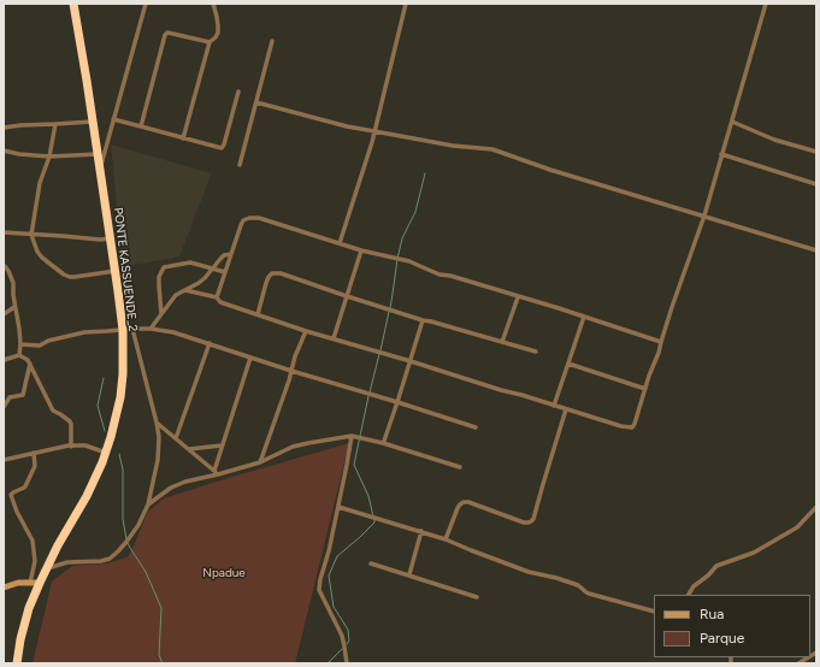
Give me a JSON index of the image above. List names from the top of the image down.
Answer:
{
  "streets": {
    "highway": ["PONTE KASSUENDE_2"]
  },
  "parks": ["Npadue"],
  "legend": ["Rua", "Parque"]
}
